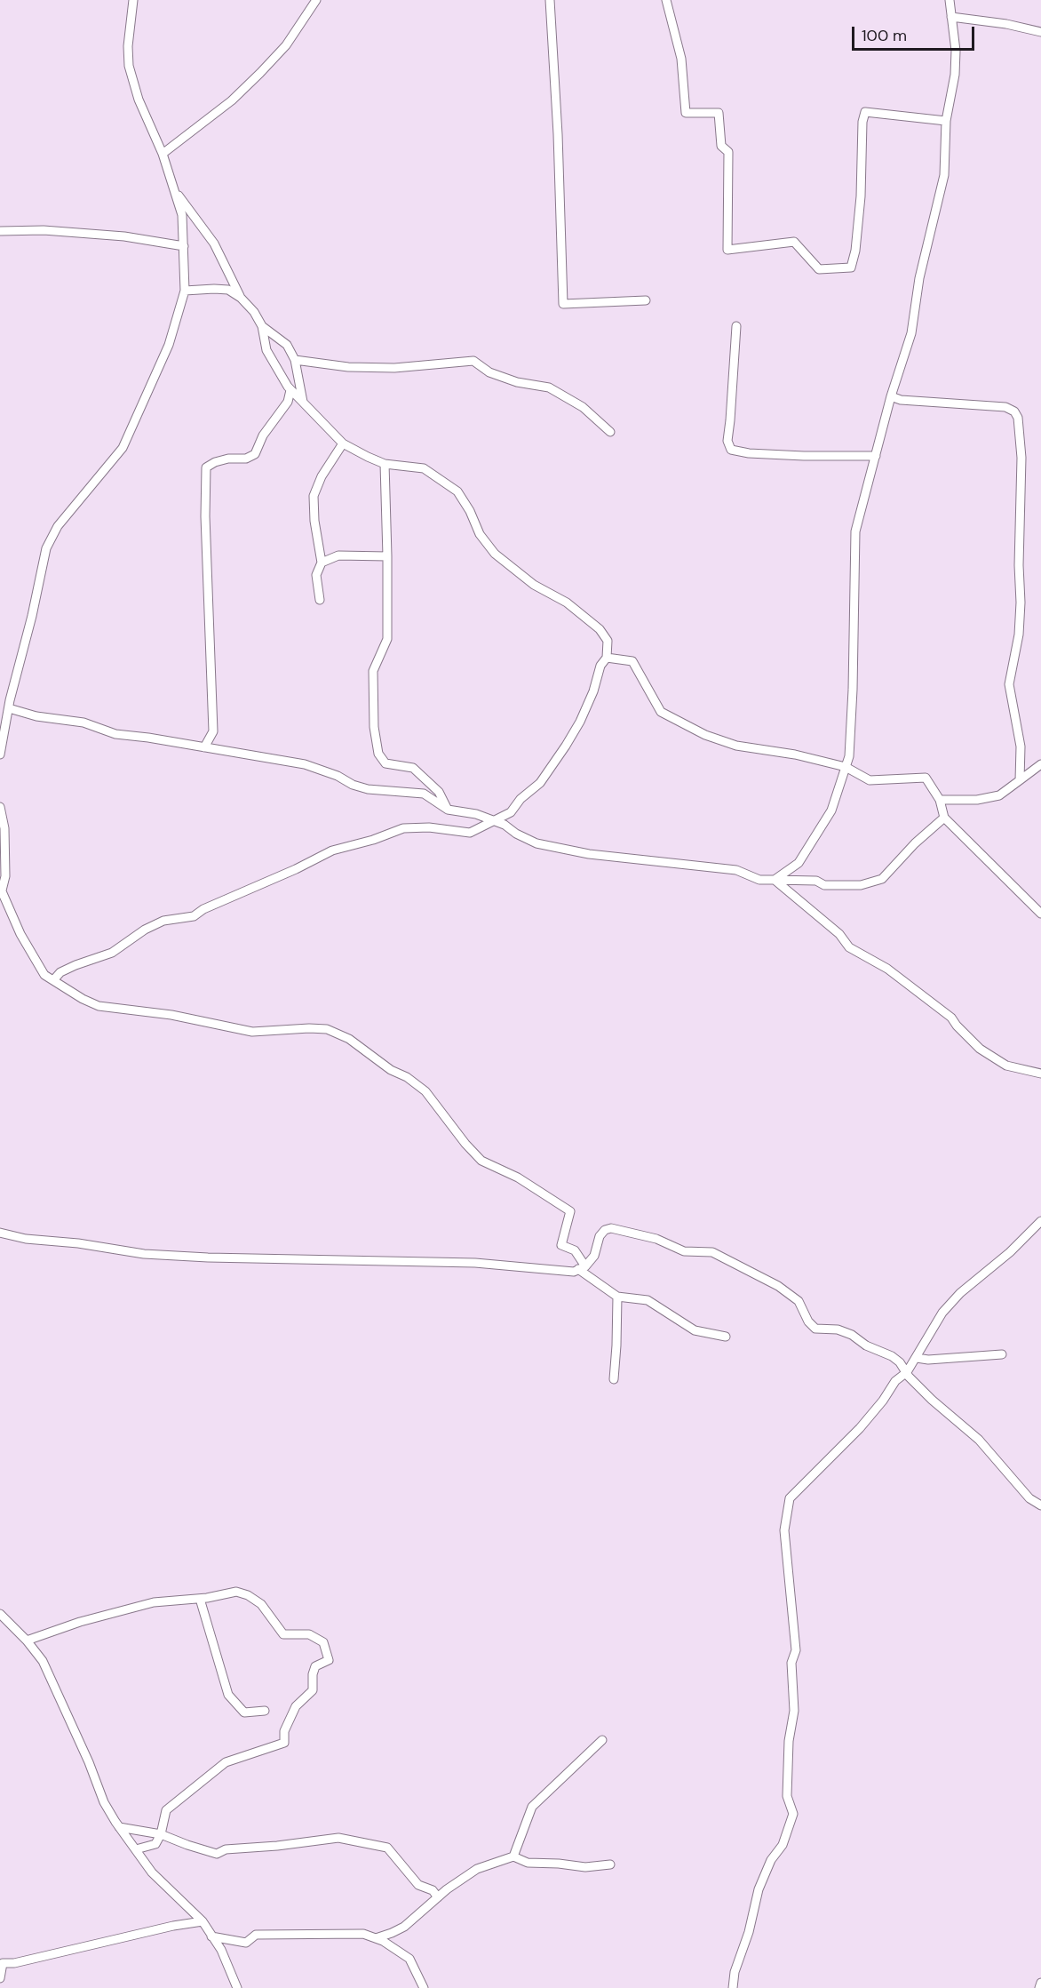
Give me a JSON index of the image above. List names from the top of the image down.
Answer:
{
  "scale_bar": "100 m"
}
